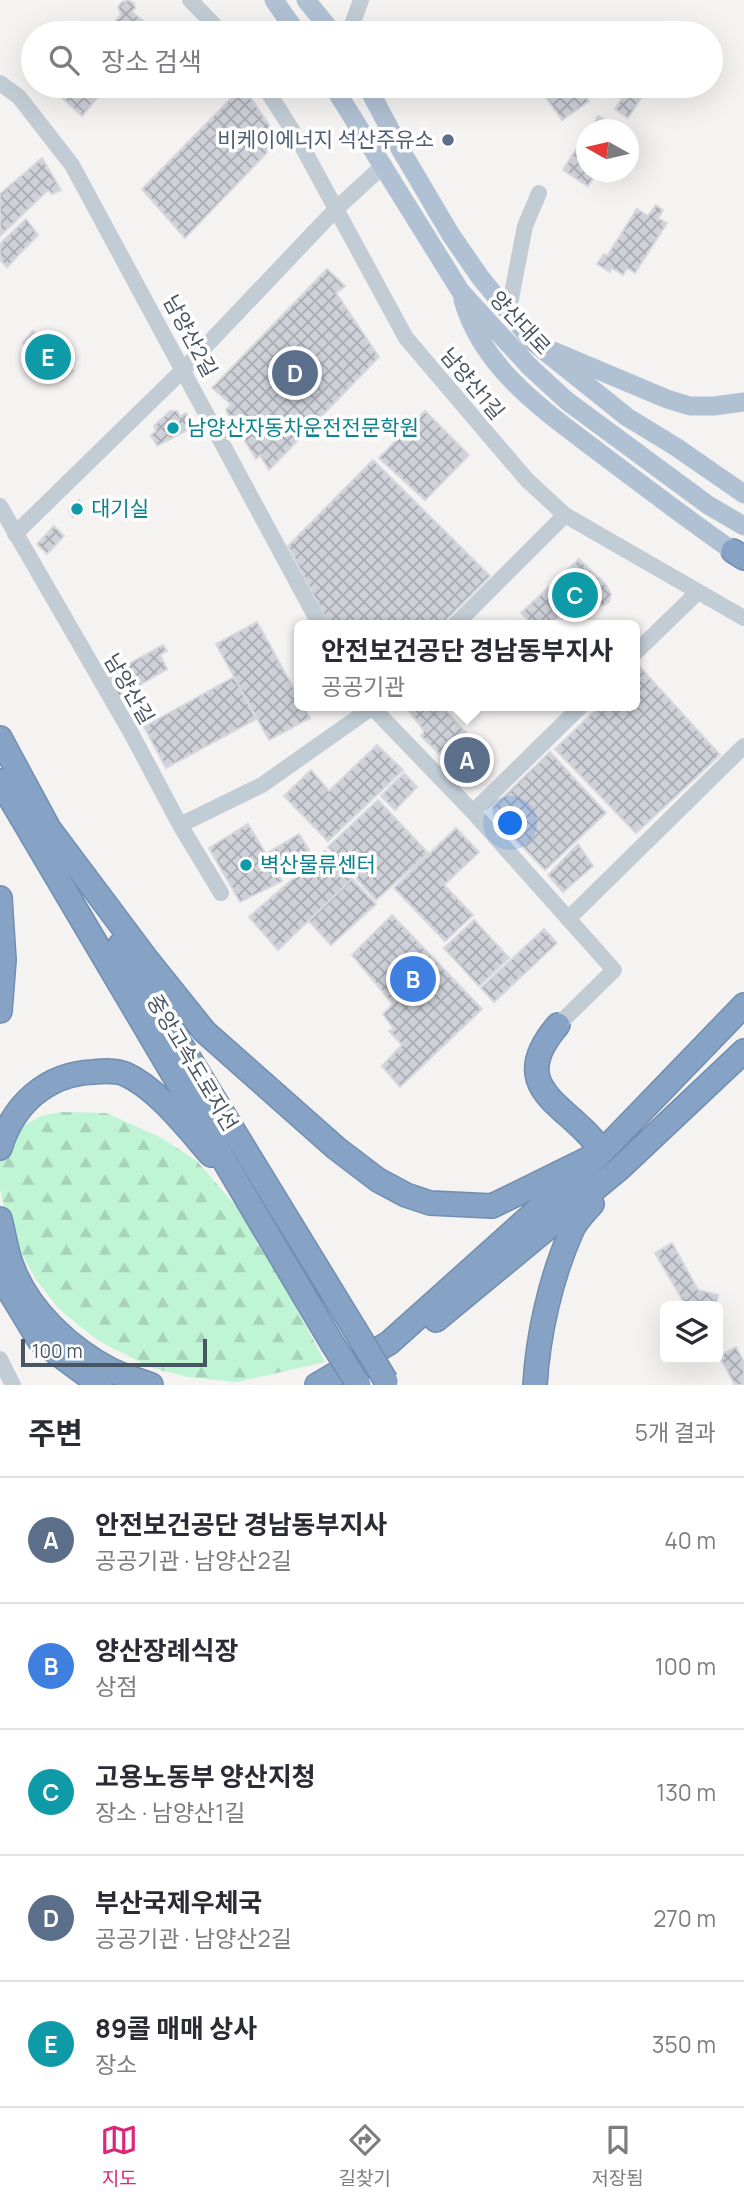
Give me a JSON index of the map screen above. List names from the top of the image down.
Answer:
{
  "streets": {
    "highway": ["중앙고속도로지선"],
    "main road": ["양산대로"],
    "street": ["남양산2길", "남양산1길", "남양산길"]
  },
  "places": [
    "비케이에너지 석산주유소",
    "남양산자동차운전전문학원",
    "대기실",
    "벽산물류센터"
  ],
  "scale_bar": "100 m",
  "north": "left",
  "page": {
    "search": "장소 검색",
    "pins": [
      "E",
      "D",
      "C",
      "A",
      "B"
    ],
    "popup": ["안전보건공단 경남동부지사", "공공기관"],
    "scale": "100 m",
    "heading": ["주변", "5개 결과"],
    "list": [
      {
        "mark": "A",
        "name": "안전보건공단 경남동부지사",
        "note": "공공기관 · 남양산2길",
        "value": "40 m"
      },
      {
        "mark": "B",
        "name": "양산장례식장",
        "note": "상점",
        "value": "100 m"
      },
      {
        "mark": "C",
        "name": "고용노동부 양산지청",
        "note": "장소 · 남양산1길",
        "value": "130 m"
      },
      {
        "mark": "D",
        "name": "부산국제우체국",
        "note": "공공기관 · 남양산2길",
        "value": "270 m"
      },
      {
        "mark": "E",
        "name": "89콜 매매 상사",
        "note": "장소",
        "value": "350 m"
      }
    ],
    "nav": ["지도", "길찾기", "저장됨"]
  }
}
